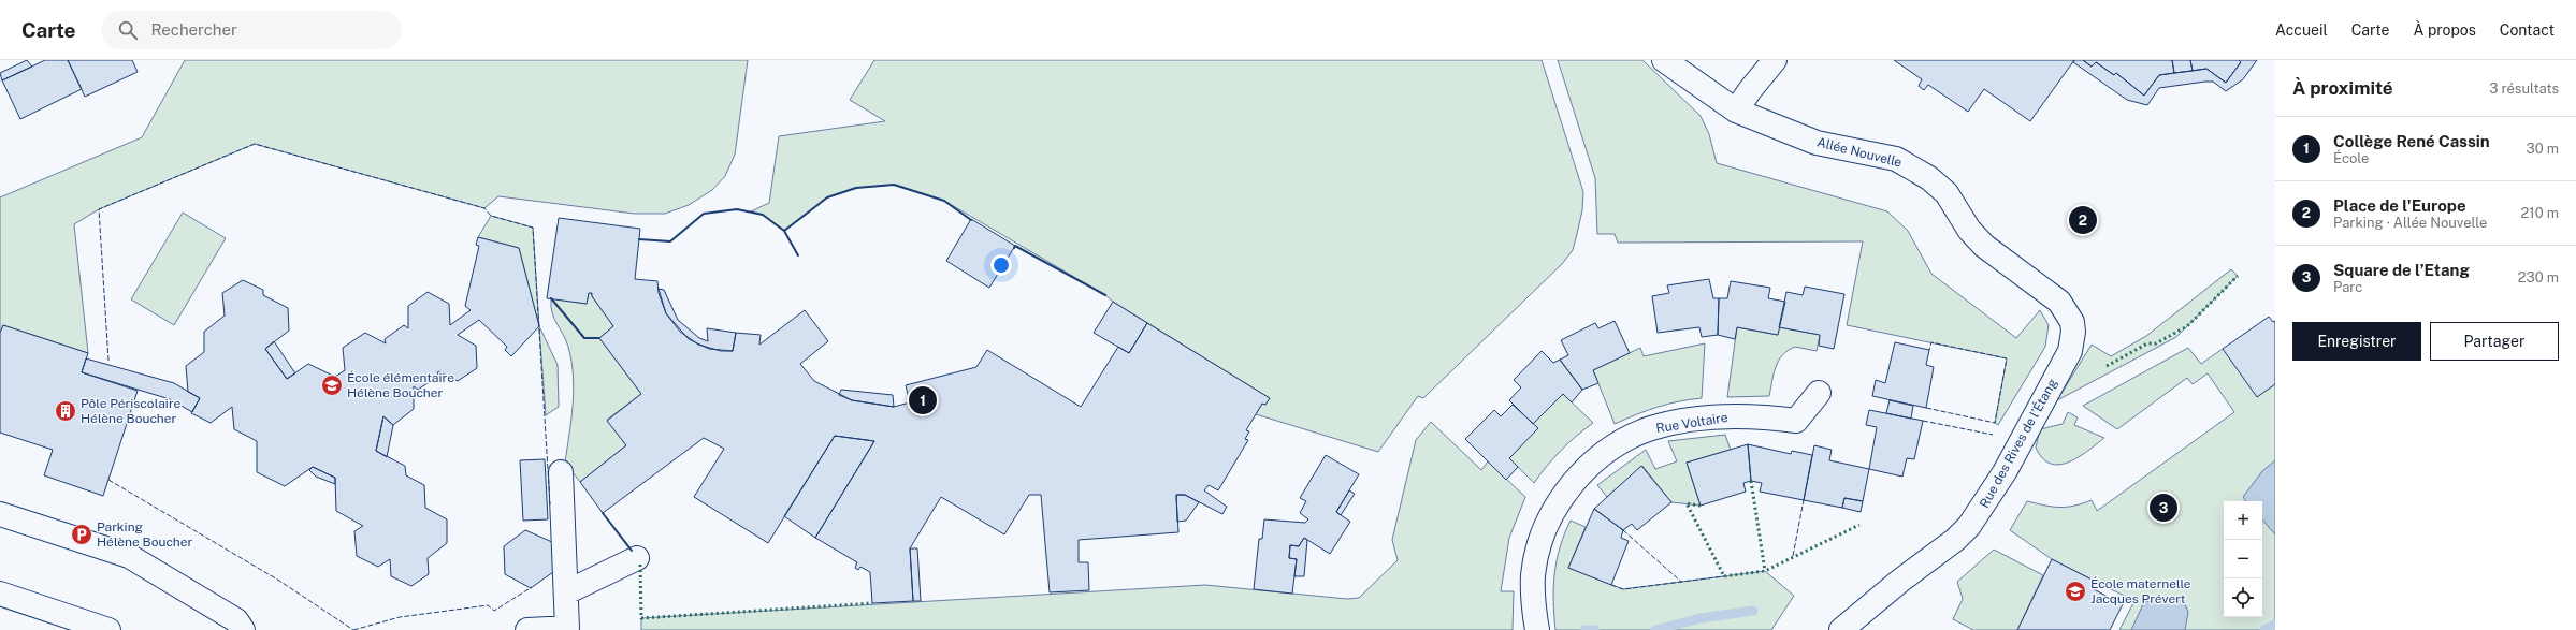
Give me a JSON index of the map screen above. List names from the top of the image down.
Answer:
{
  "streets": {
    "street": ["Allée Nouvelle", "Rue Voltaire", "Rue des Rives de l’Étang"]
  },
  "crossings": [
    ["Allée Nouvelle", "Rue des Rives de l’Étang"]
  ],
  "places": {
    "school or university": ["École élémentaire Hélène Boucher", "École maternelle Jacques Prévert"],
    "building": ["Pôle Périscolaire Hélène Boucher"],
    "parking": ["Parking Hélène Boucher"]
  },
  "page": {
    "header": "Carte",
    "search": "Rechercher",
    "nav": [
      "Accueil",
      "Carte",
      "À propos",
      "Contact"
    ],
    "heading": ["À proximité", "3 résultats"],
    "list": [
      {
        "mark": "1",
        "name": "Collège René Cassin",
        "note": "École",
        "value": "30 m"
      },
      {
        "mark": "2",
        "name": "Place de l'Europe",
        "note": "Parking · Allée Nouvelle",
        "value": "210 m"
      },
      {
        "mark": "3",
        "name": "Square de l’Etang",
        "note": "Parc",
        "value": "230 m"
      }
    ],
    "pins": ["2", "1", "3"],
    "buttons": ["Enregistrer", "Partager"],
    "map_buttons": ["+", "−"]
  }
}
